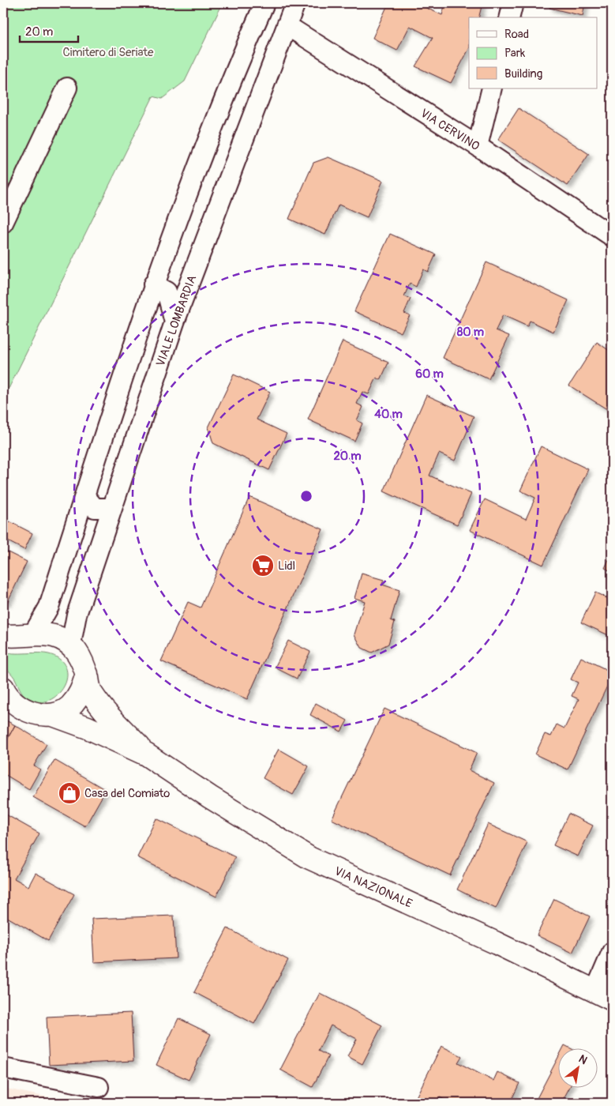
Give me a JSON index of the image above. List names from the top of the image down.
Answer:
{
  "streets": {
    "main road": ["VIA NAZIONALE"],
    "street": ["VIA CERVINO", "VIALE LOMBARDIA"]
  },
  "crossings": [
    ["VIA CERVINO", "VIALE LOMBARDIA"],
    ["VIALE LOMBARDIA", "VIA NAZIONALE"]
  ],
  "parks": ["Cimitero di Seriate"],
  "places": {
    "supermarket": ["Lidl"],
    "shop": ["Casa del Comiato"]
  },
  "legend": ["Road", "Park", "Building"],
  "scale_bar": "20 m",
  "north": "top right",
  "rings": [
    "80 m",
    "60 m",
    "40 m",
    "20 m"
  ]
}
